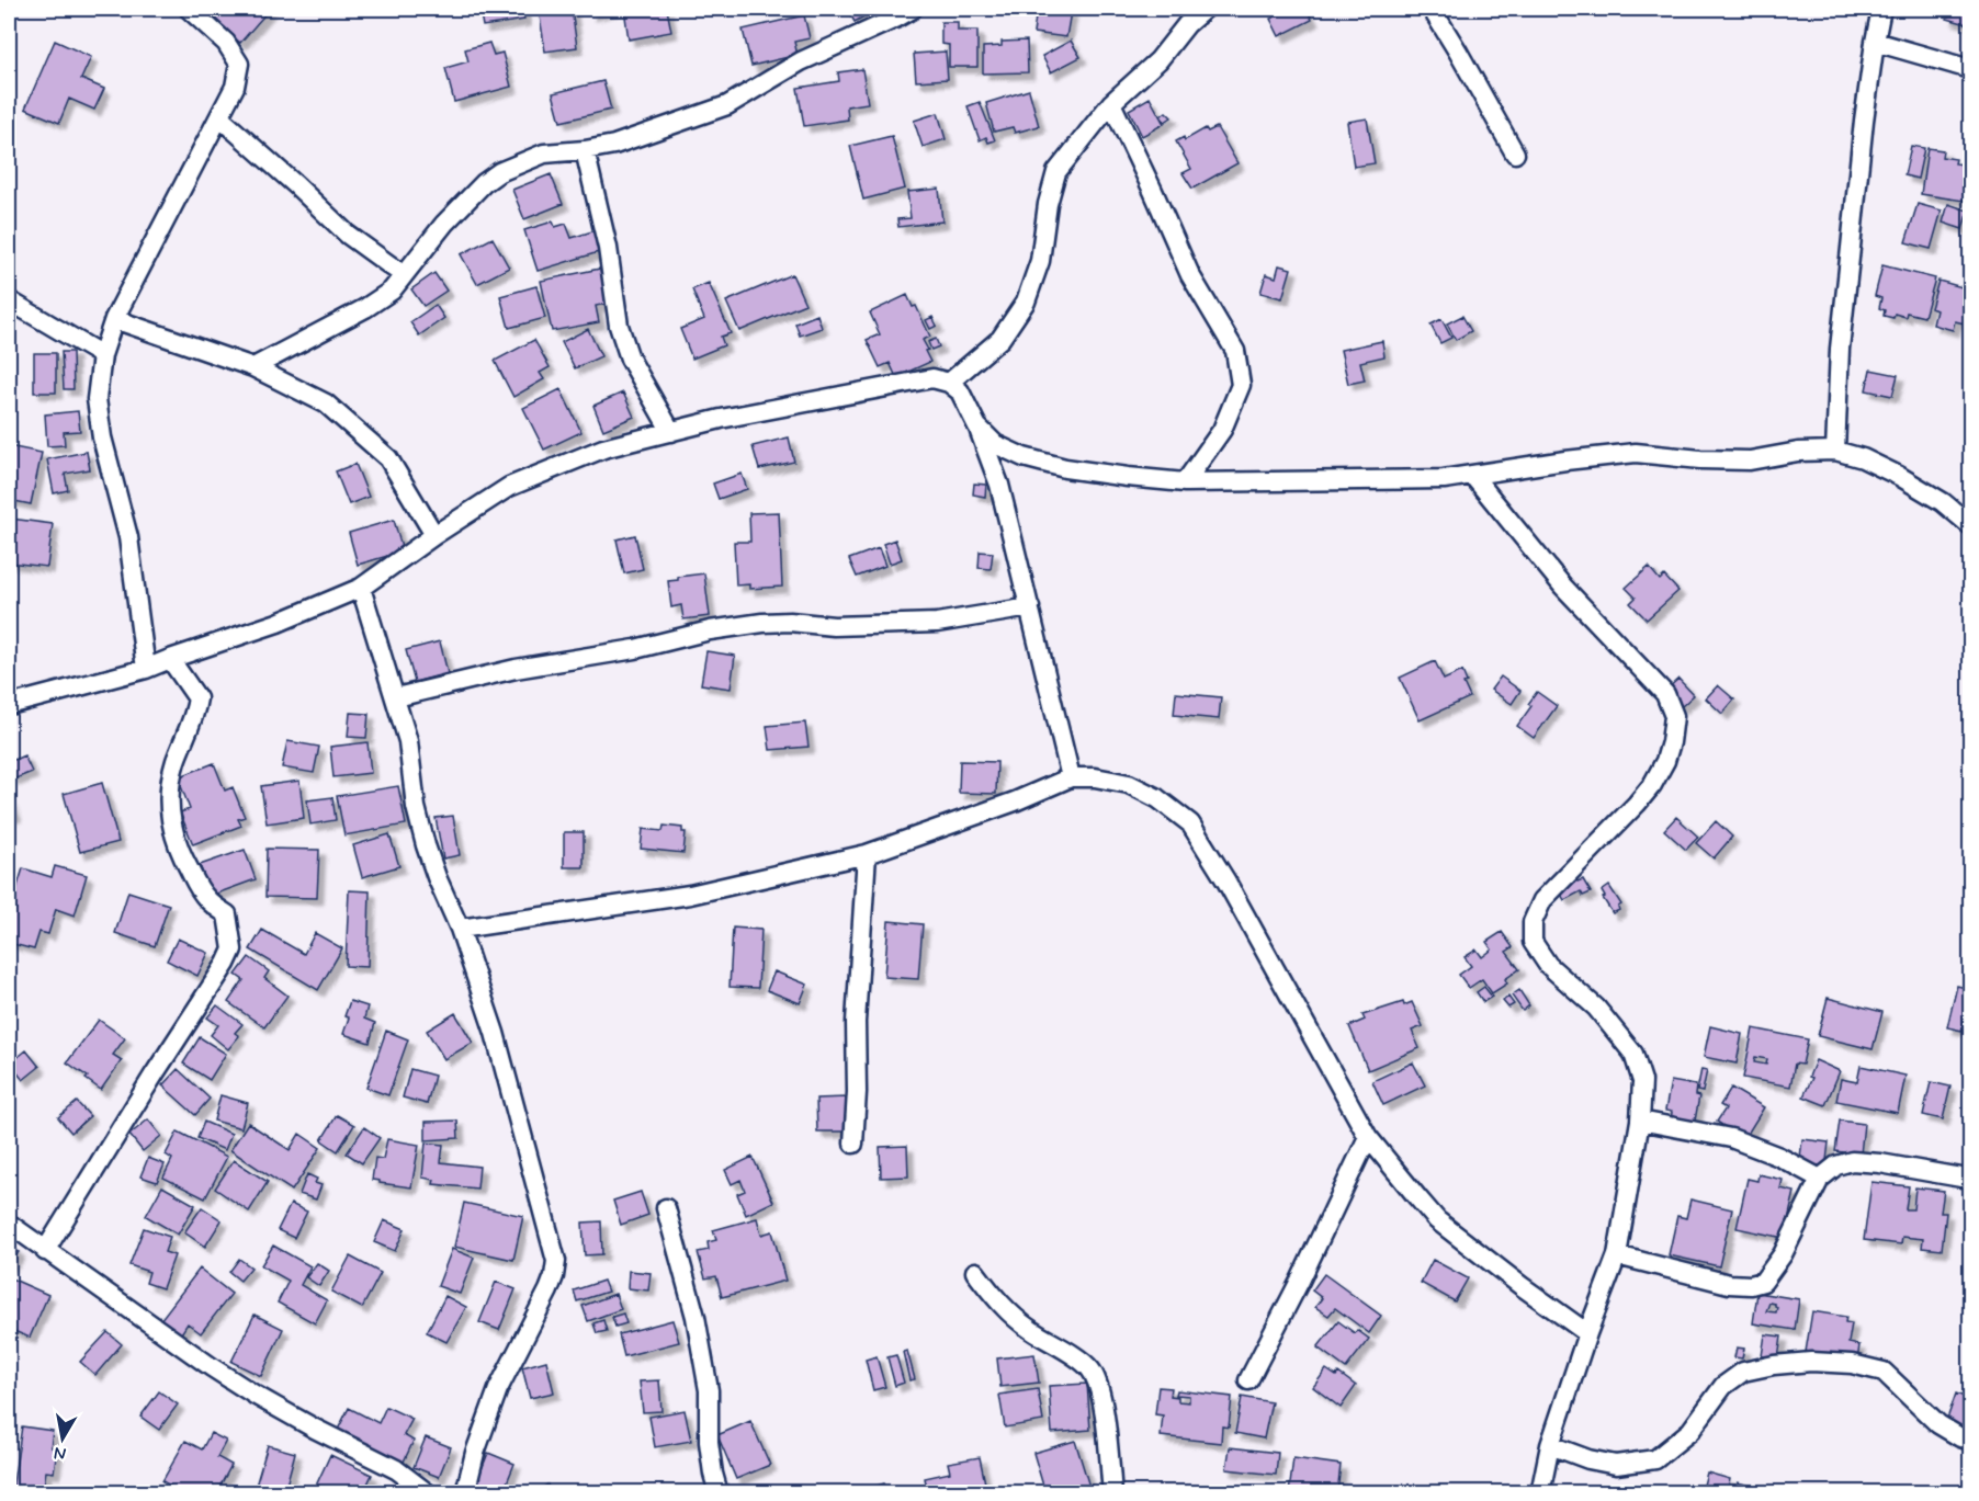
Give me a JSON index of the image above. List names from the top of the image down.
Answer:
{
  "north": "bottom"
}
